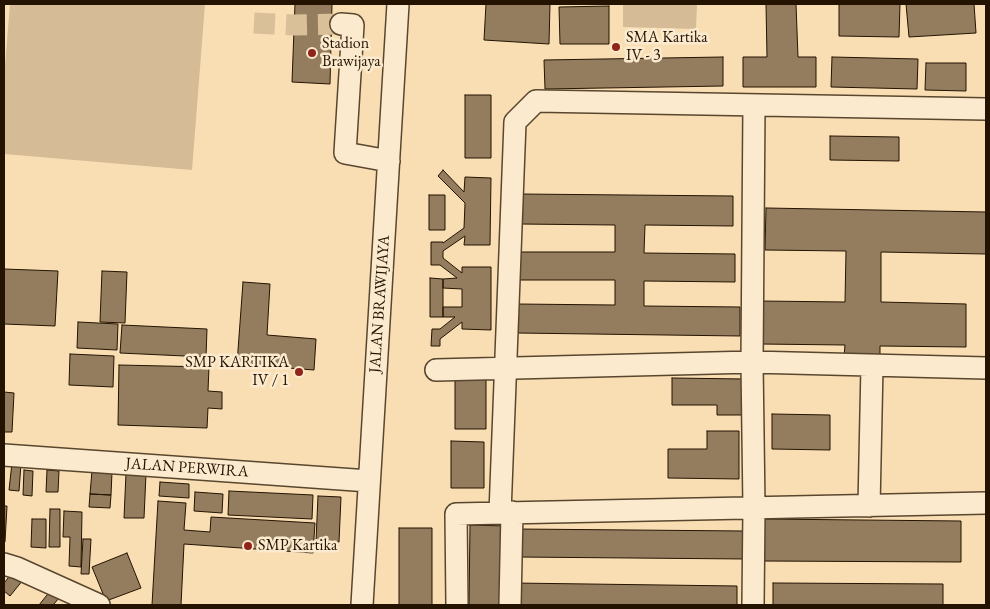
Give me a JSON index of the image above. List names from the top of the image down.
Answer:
{
  "streets": {
    "street": ["JALAN BRAWIJAYA", "JALAN PERWIRA"]
  },
  "crossings": [
    ["JALAN BRAWIJAYA", "JALAN PERWIRA"]
  ],
  "places": [
    "SMA Kartika IV - 3",
    "Stadion Brawijaya",
    "SMP KARTIKA IV / 1",
    "SMP Kartika"
  ]
}
